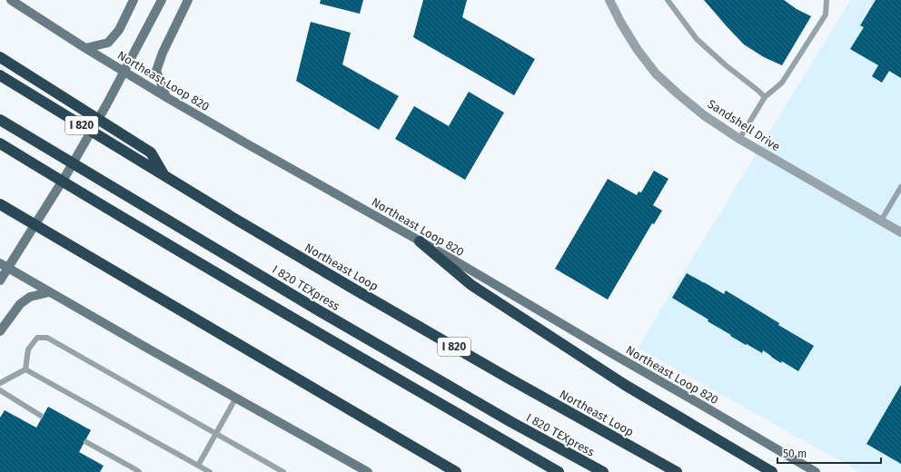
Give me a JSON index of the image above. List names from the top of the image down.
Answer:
{
  "streets": {
    "highway": ["I 820", "Northeast Loop", "I 820 TEXpress"],
    "main road": ["Northeast Loop 820"],
    "street": ["Sandshell Drive"]
  },
  "scale_bar": "50 m"
}
